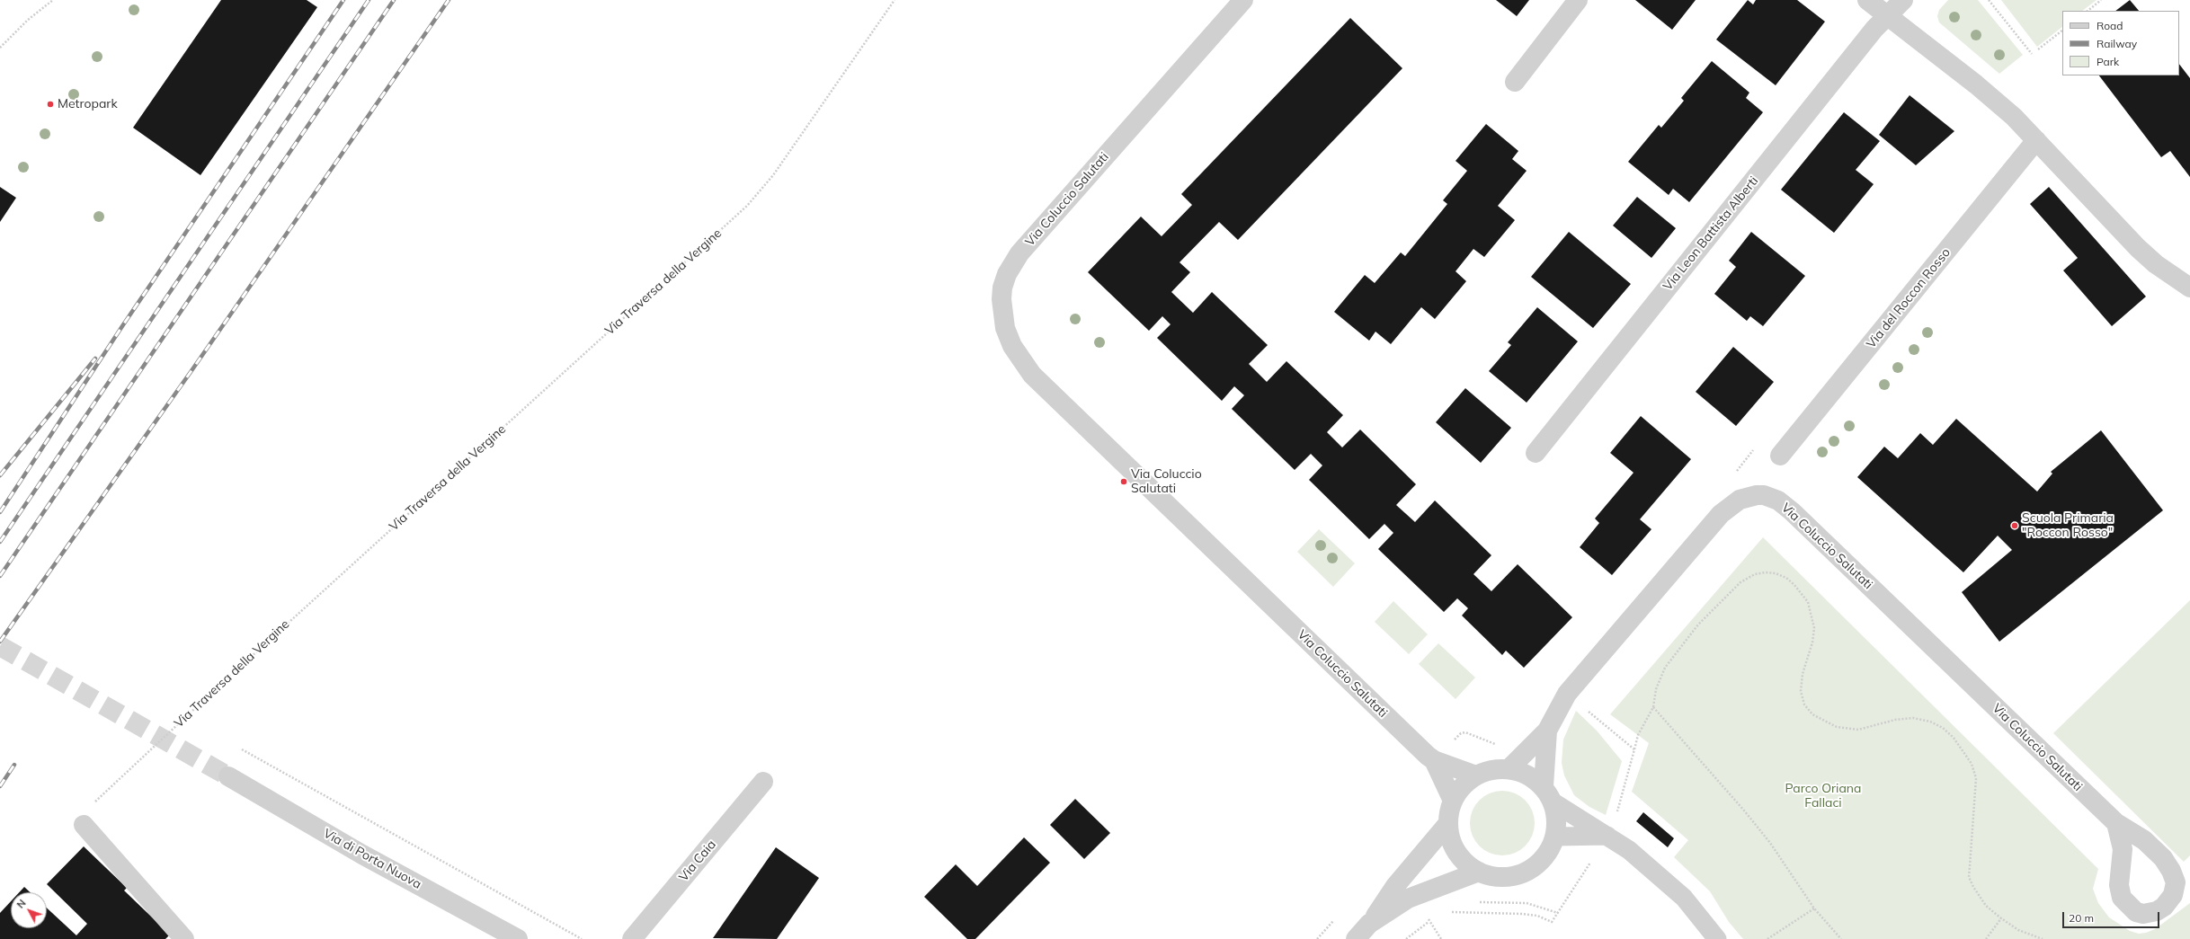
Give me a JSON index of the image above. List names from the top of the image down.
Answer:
{
  "streets": {
    "street": [
      "Via Coluccio Salutati",
      "Via Leon Battista Alberti",
      "Via del Roccon Rosso",
      "Via di Porta Nuova",
      "Via Caia"
    ],
    "path": ["Via Traversa della Vergine"]
  },
  "parks": ["Parco Oriana Fallaci"],
  "places": ["Metropark", "Via Coluccio Salutati", "Scuola Primaria \"Roccon Rosso\""],
  "legend": ["Road", "Railway", "Park"],
  "scale_bar": "20 m",
  "north": "top left"
}
